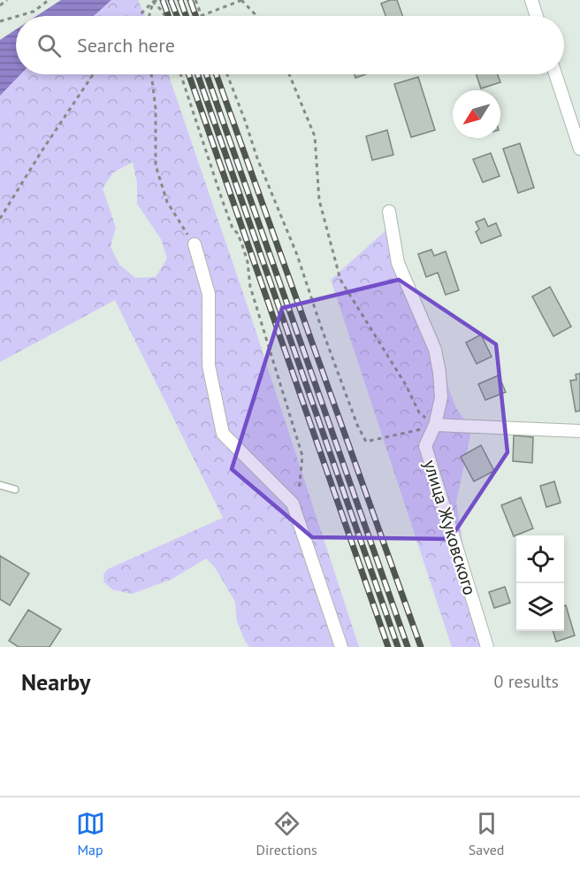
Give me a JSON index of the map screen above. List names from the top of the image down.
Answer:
{
  "streets": {
    "street": ["улица Жуковского"]
  },
  "north": "bottom left",
  "page": {
    "search": "Search here",
    "heading": ["Nearby", "0 results"],
    "nav": ["Map", "Directions", "Saved"]
  }
}
